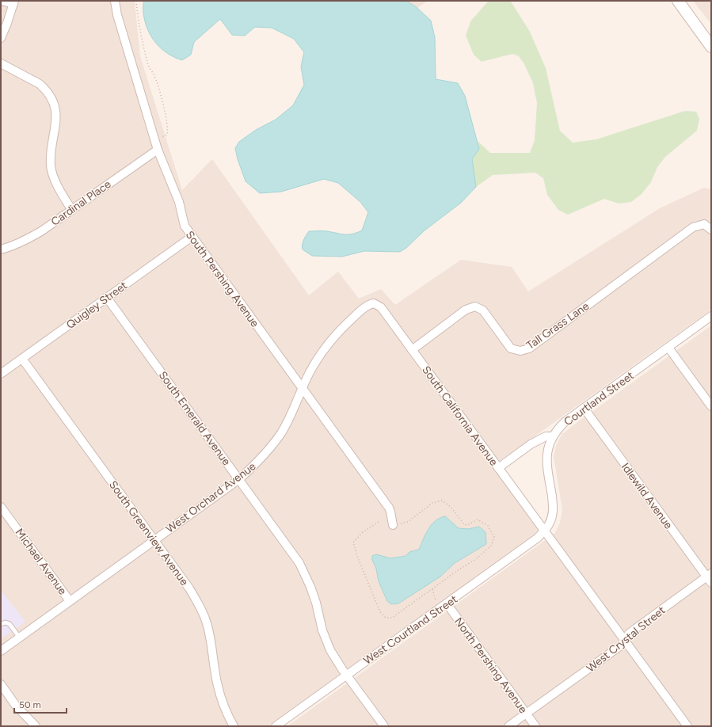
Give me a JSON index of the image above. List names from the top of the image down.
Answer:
{
  "streets": {
    "street": [
      "Cardinal Place",
      "South Pershing Avenue",
      "Quigley Street",
      "Tall Grass Lane",
      "Courtland Street",
      "South California Avenue",
      "South Emerald Avenue",
      "Idlewild Avenue",
      "West Orchard Avenue",
      "South Greenview Avenue",
      "Michael Avenue",
      "West Courtland Street",
      "West Crystal Street",
      "North Pershing Avenue"
    ]
  },
  "crossings": [
    ["Cardinal Place", "South Pershing Avenue"],
    ["South Pershing Avenue", "Quigley Street"],
    ["South Pershing Avenue", "West Orchard Avenue"],
    ["Quigley Street", "South Emerald Avenue"],
    ["Quigley Street", "South Greenview Avenue"],
    ["Tall Grass Lane", "South California Avenue"],
    ["Courtland Street", "South California Avenue"],
    ["Courtland Street", "Idlewild Avenue"],
    ["Courtland Street", "West Courtland Street"],
    ["South California Avenue", "West Orchard Avenue"],
    ["South California Avenue", "West Courtland Street"],
    ["South California Avenue", "West Crystal Street"],
    ["South Emerald Avenue", "West Orchard Avenue"],
    ["South Emerald Avenue", "West Courtland Street"],
    ["Idlewild Avenue", "West Crystal Street"],
    ["West Orchard Avenue", "South Greenview Avenue"],
    ["West Orchard Avenue", "Michael Avenue"],
    ["West Courtland Street", "North Pershing Avenue"],
    ["West Crystal Street", "North Pershing Avenue"]
  ],
  "scale_bar": "50 m"
}
